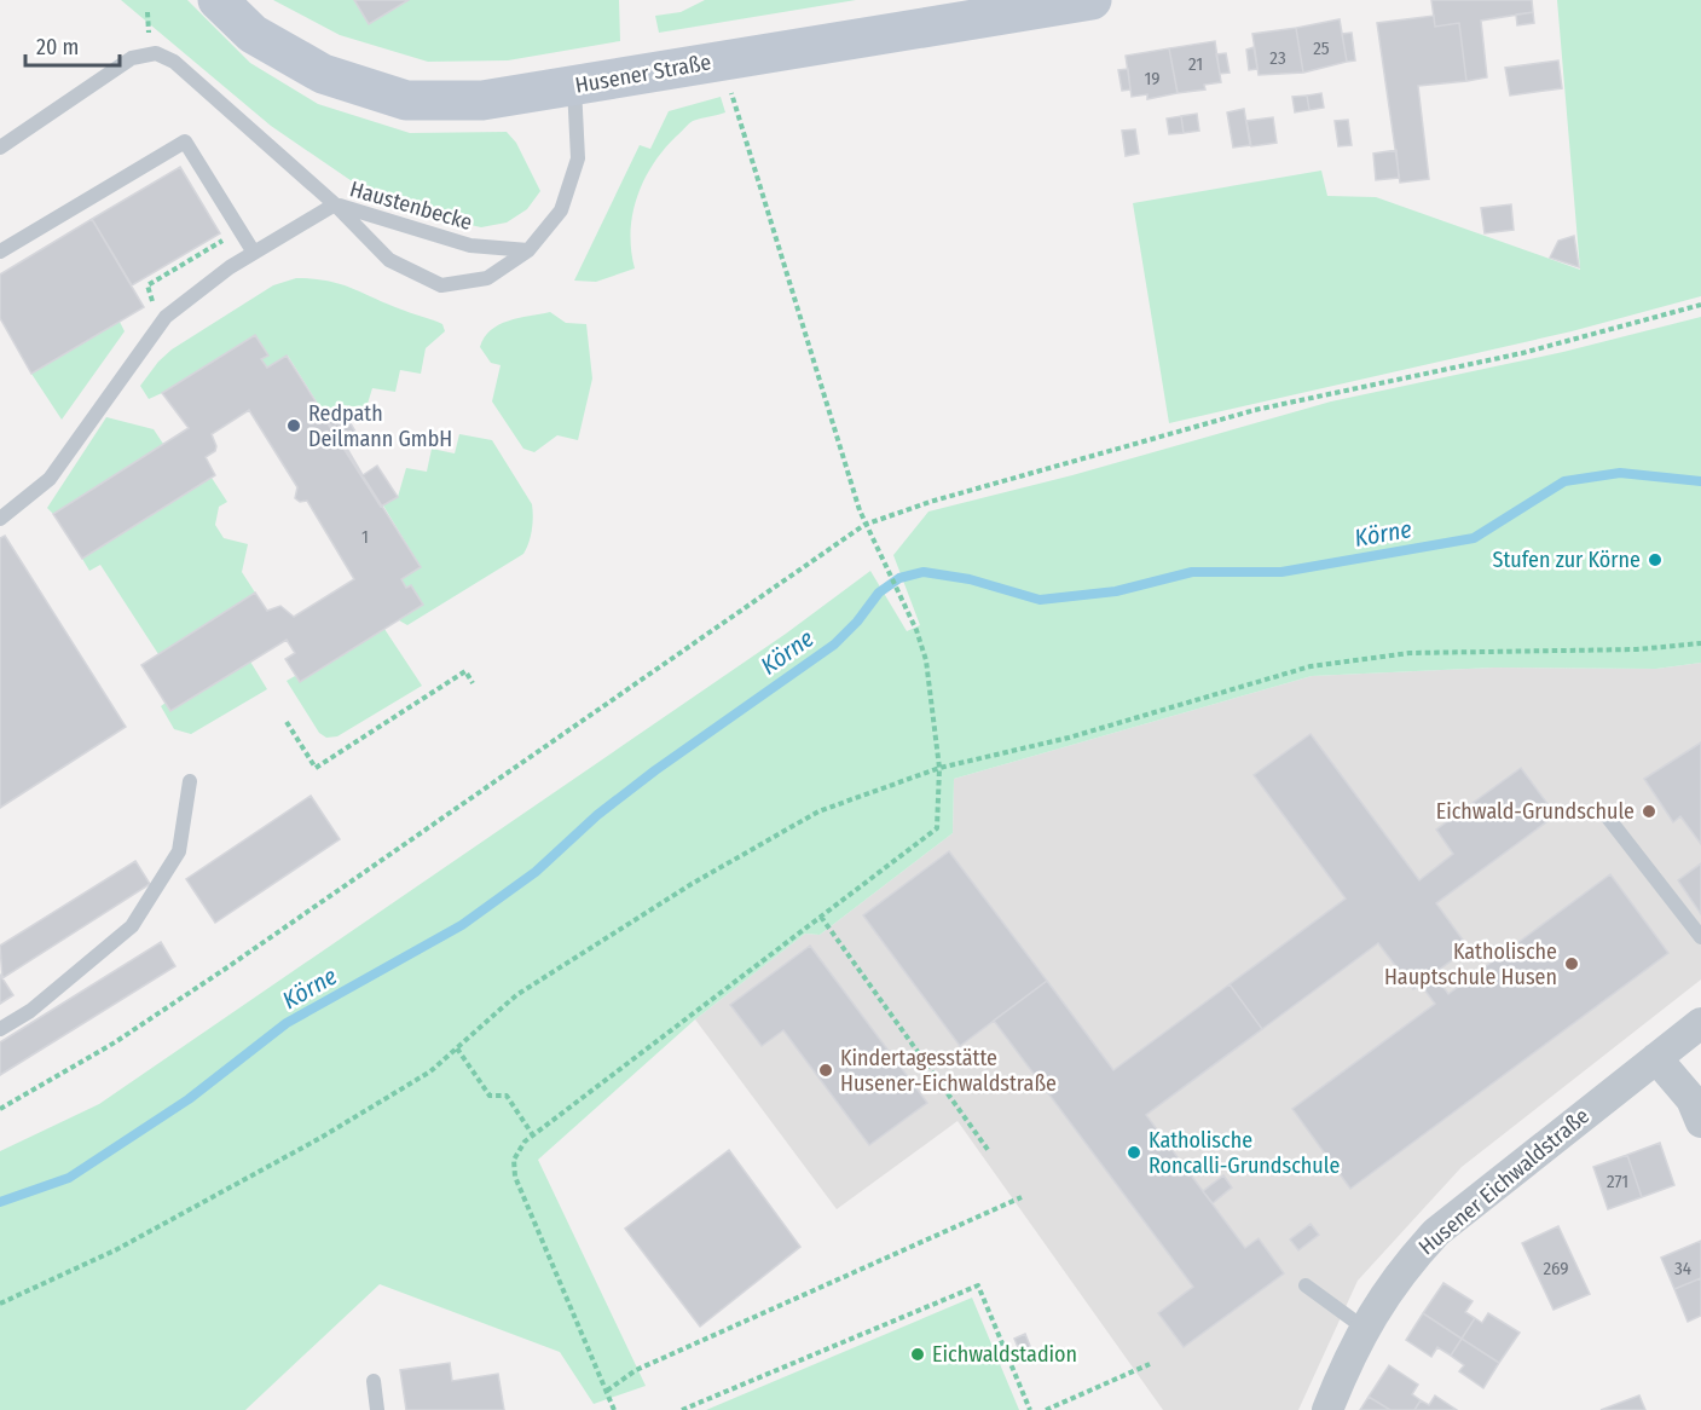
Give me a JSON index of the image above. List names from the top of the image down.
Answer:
{
  "streets": {
    "street": ["Husener Straße", "Husener Eichwaldstraße"],
    "lane": ["Haustenbecke"]
  },
  "crossings": [
    ["Husener Straße", "Haustenbecke"]
  ],
  "water": ["Körne"],
  "places": [
    "Redpath Deilmann GmbH",
    "Stufen zur Körne",
    "Eichwald-Grundschule",
    "Katholische Hauptschule Husen",
    "Kindertagesstätte Husener-Eichwaldstraße",
    "Katholische Roncalli-Grundschule",
    "Eichwaldstadion"
  ],
  "house_numbers": [
    "25",
    "23",
    "21",
    "19",
    "1",
    "271",
    "269",
    "34"
  ],
  "scale_bar": "20 m"
}
